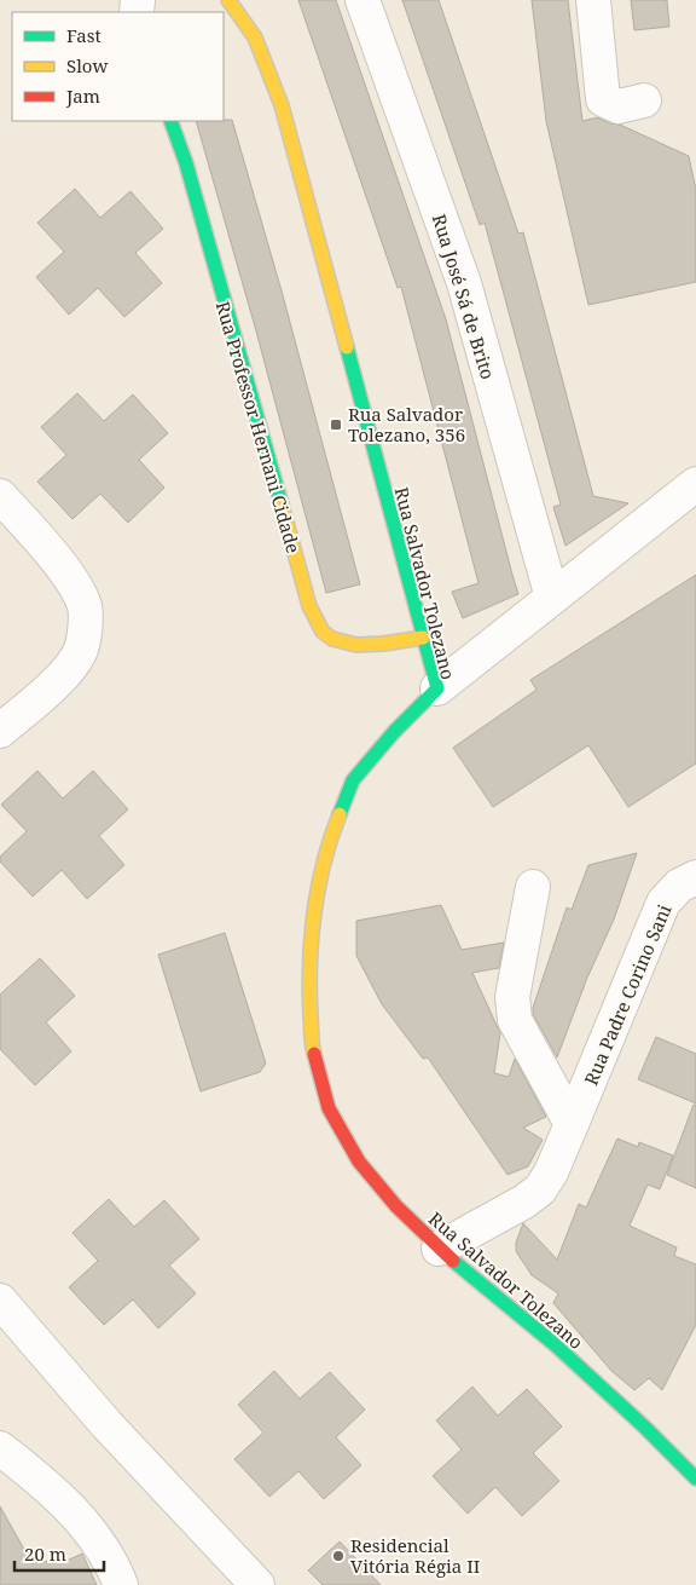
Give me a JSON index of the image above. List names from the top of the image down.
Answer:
{
  "streets": {
    "street": [
      "Rua José Sá de Brito",
      "Rua Professor Hernani Cidade",
      "Rua Salvador Tolezano",
      "Rua Padre Corino Sani"
    ]
  },
  "crossings": [
    ["Rua Professor Hernani Cidade", "Rua Salvador Tolezano"],
    ["Rua Salvador Tolezano", "Rua Padre Corino Sani"]
  ],
  "places": {
    "transit": ["Rua Salvador Tolezano, 356"],
    "other": ["Residencial Vitória Régia II"]
  },
  "legend": ["Fast", "Slow", "Jam"],
  "scale_bar": "20 m"
}
